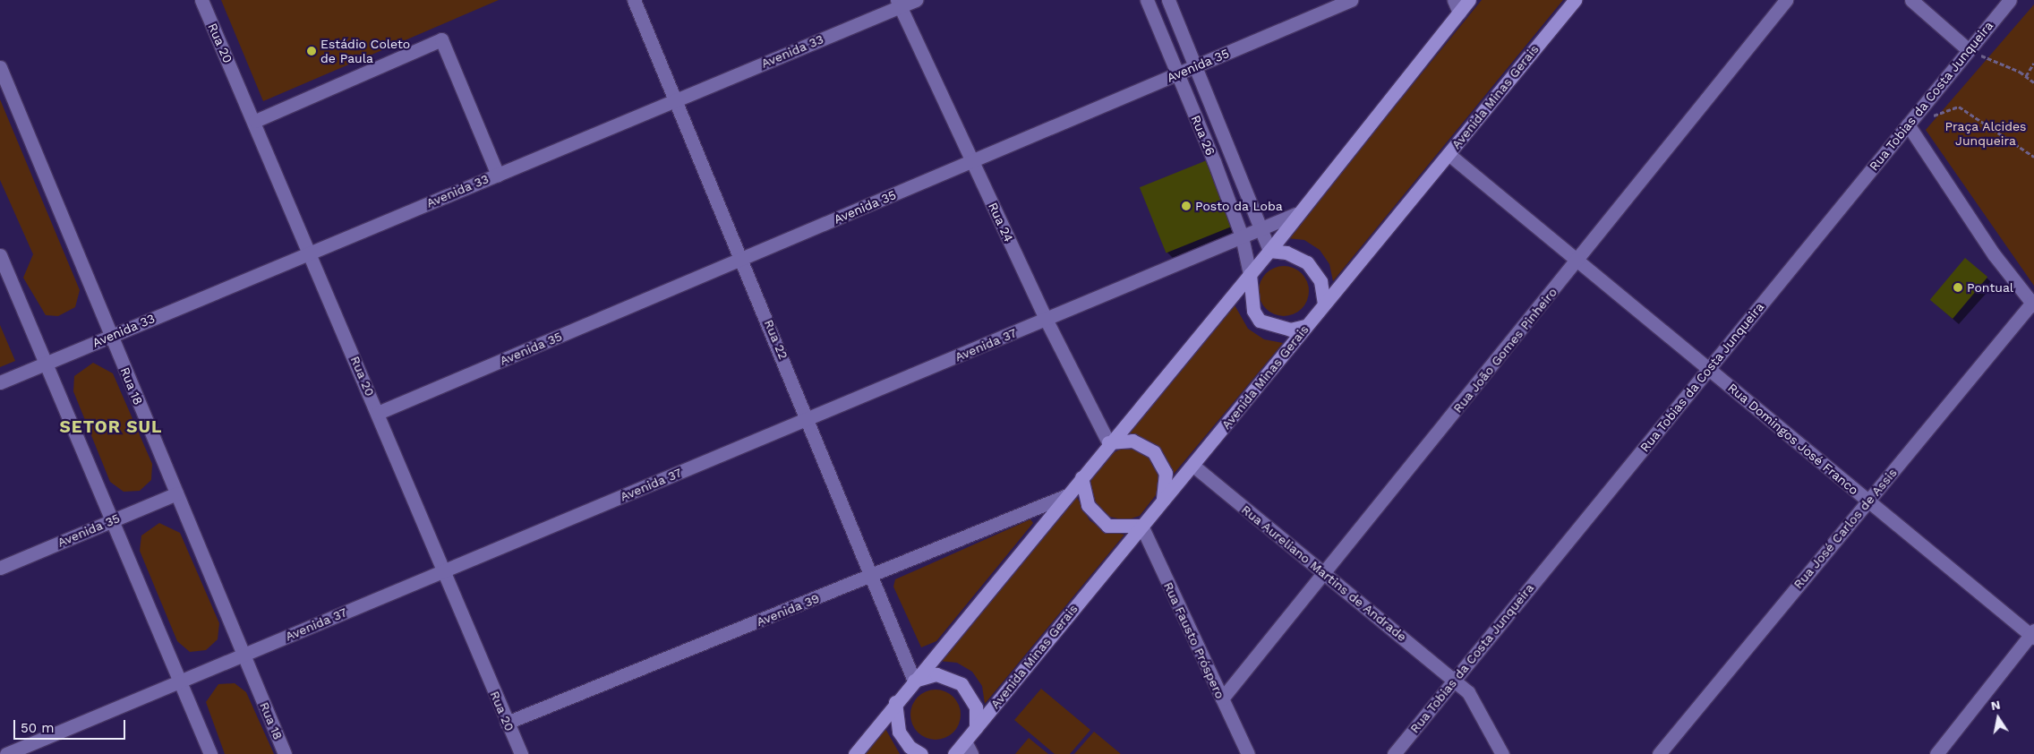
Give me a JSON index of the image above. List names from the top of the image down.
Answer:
{
  "streets": {
    "main road": ["Avenida Minas Gerais"],
    "street": [
      "Rua 20",
      "Avenida 33",
      "Avenida 35",
      "Rua Tobias da Costa Junqueira",
      "Rua 26",
      "Rua 24",
      "Rua 22",
      "Avenida 37",
      "Rua João Gomes Pinheiro",
      "Rua 18",
      "Rua Domingos José Franco",
      "Rua José Carlos de Assis",
      "Rua Aureliano Martins de Andrade",
      "Avenida 39",
      "Rua Fausto Próspero"
    ]
  },
  "crossings": [
    ["Rua 20", "Avenida 33"],
    ["Rua 20", "Avenida 35"],
    ["Rua 20", "Avenida 37"],
    ["Rua 20", "Avenida 39"],
    ["Avenida 33", "Rua 24"],
    ["Avenida 33", "Rua 22"],
    ["Avenida 33", "Rua 18"],
    ["Avenida 35", "Rua 26"],
    ["Avenida 35", "Rua 24"],
    ["Avenida 35", "Rua 22"],
    ["Avenida 35", "Rua 18"],
    ["Rua Tobias da Costa Junqueira", "Rua Domingos José Franco"],
    ["Rua Tobias da Costa Junqueira", "Rua Aureliano Martins de Andrade"],
    ["Avenida Minas Gerais", "Rua 26"],
    ["Avenida Minas Gerais", "Rua 24"],
    ["Avenida Minas Gerais", "Rua Domingos José Franco"],
    ["Avenida Minas Gerais", "Rua Aureliano Martins de Andrade"],
    ["Avenida Minas Gerais", "Rua Fausto Próspero"],
    ["Rua 26", "Avenida 37"],
    ["Rua 24", "Avenida 37"],
    ["Rua 24", "Rua Fausto Próspero"],
    ["Rua 22", "Avenida 37"],
    ["Rua 22", "Avenida 39"],
    ["Avenida 37", "Rua 18"],
    ["Rua João Gomes Pinheiro", "Rua Domingos José Franco"],
    ["Rua João Gomes Pinheiro", "Rua Aureliano Martins de Andrade"],
    ["Rua João Gomes Pinheiro", "Rua Fausto Próspero"],
    ["Rua Domingos José Franco", "Rua José Carlos de Assis"]
  ],
  "districts": ["SETOR SUL"],
  "parks": ["Praça Alcides Junqueira"],
  "places": ["Estádio Coleto de Paula", "Posto da Loba", "Pontual"],
  "scale_bar": "50 m",
  "north": "top"
}
